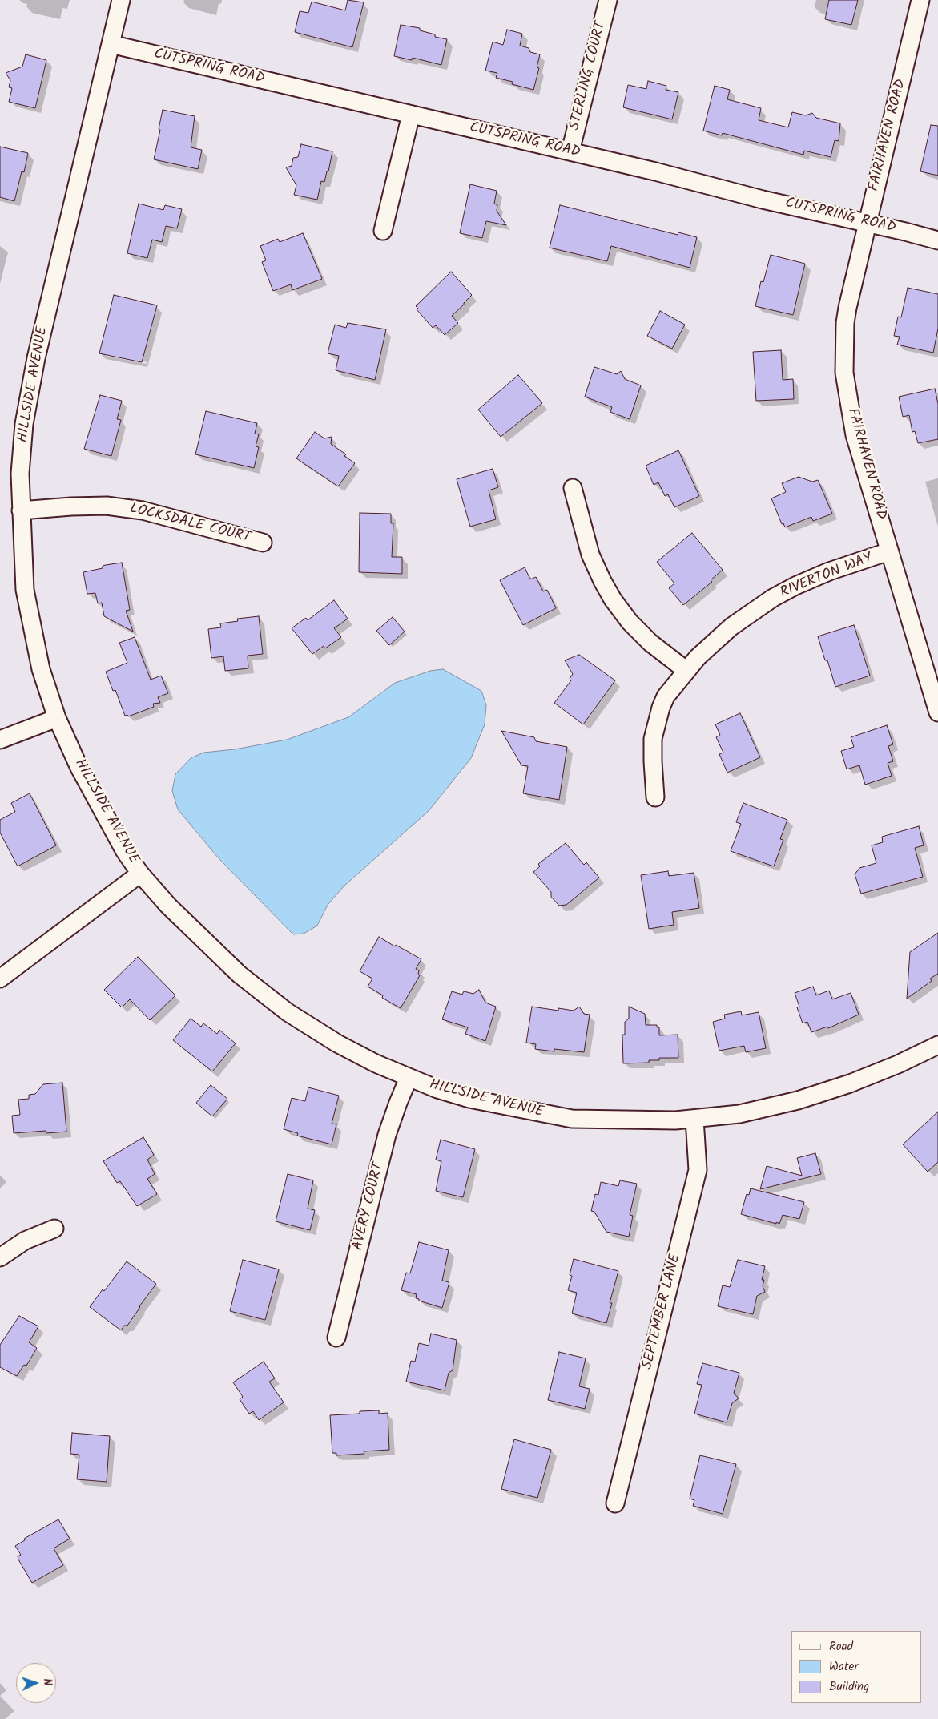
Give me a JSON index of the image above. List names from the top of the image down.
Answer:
{
  "streets": {
    "street": [
      "CUTSPRING ROAD",
      "STERLING COURT",
      "FAIRHAVEN ROAD",
      "HILLSIDE AVENUE",
      "LOCKSDALE COURT",
      "RIVERTON WAY",
      "AVERY COURT",
      "SEPTEMBER LANE"
    ]
  },
  "crossings": [
    ["CUTSPRING ROAD", "STERLING COURT"],
    ["CUTSPRING ROAD", "FAIRHAVEN ROAD"],
    ["CUTSPRING ROAD", "HILLSIDE AVENUE"],
    ["FAIRHAVEN ROAD", "RIVERTON WAY"],
    ["HILLSIDE AVENUE", "LOCKSDALE COURT"],
    ["HILLSIDE AVENUE", "AVERY COURT"],
    ["HILLSIDE AVENUE", "SEPTEMBER LANE"]
  ],
  "legend": ["Road", "Water", "Building"],
  "north": "right"
}
